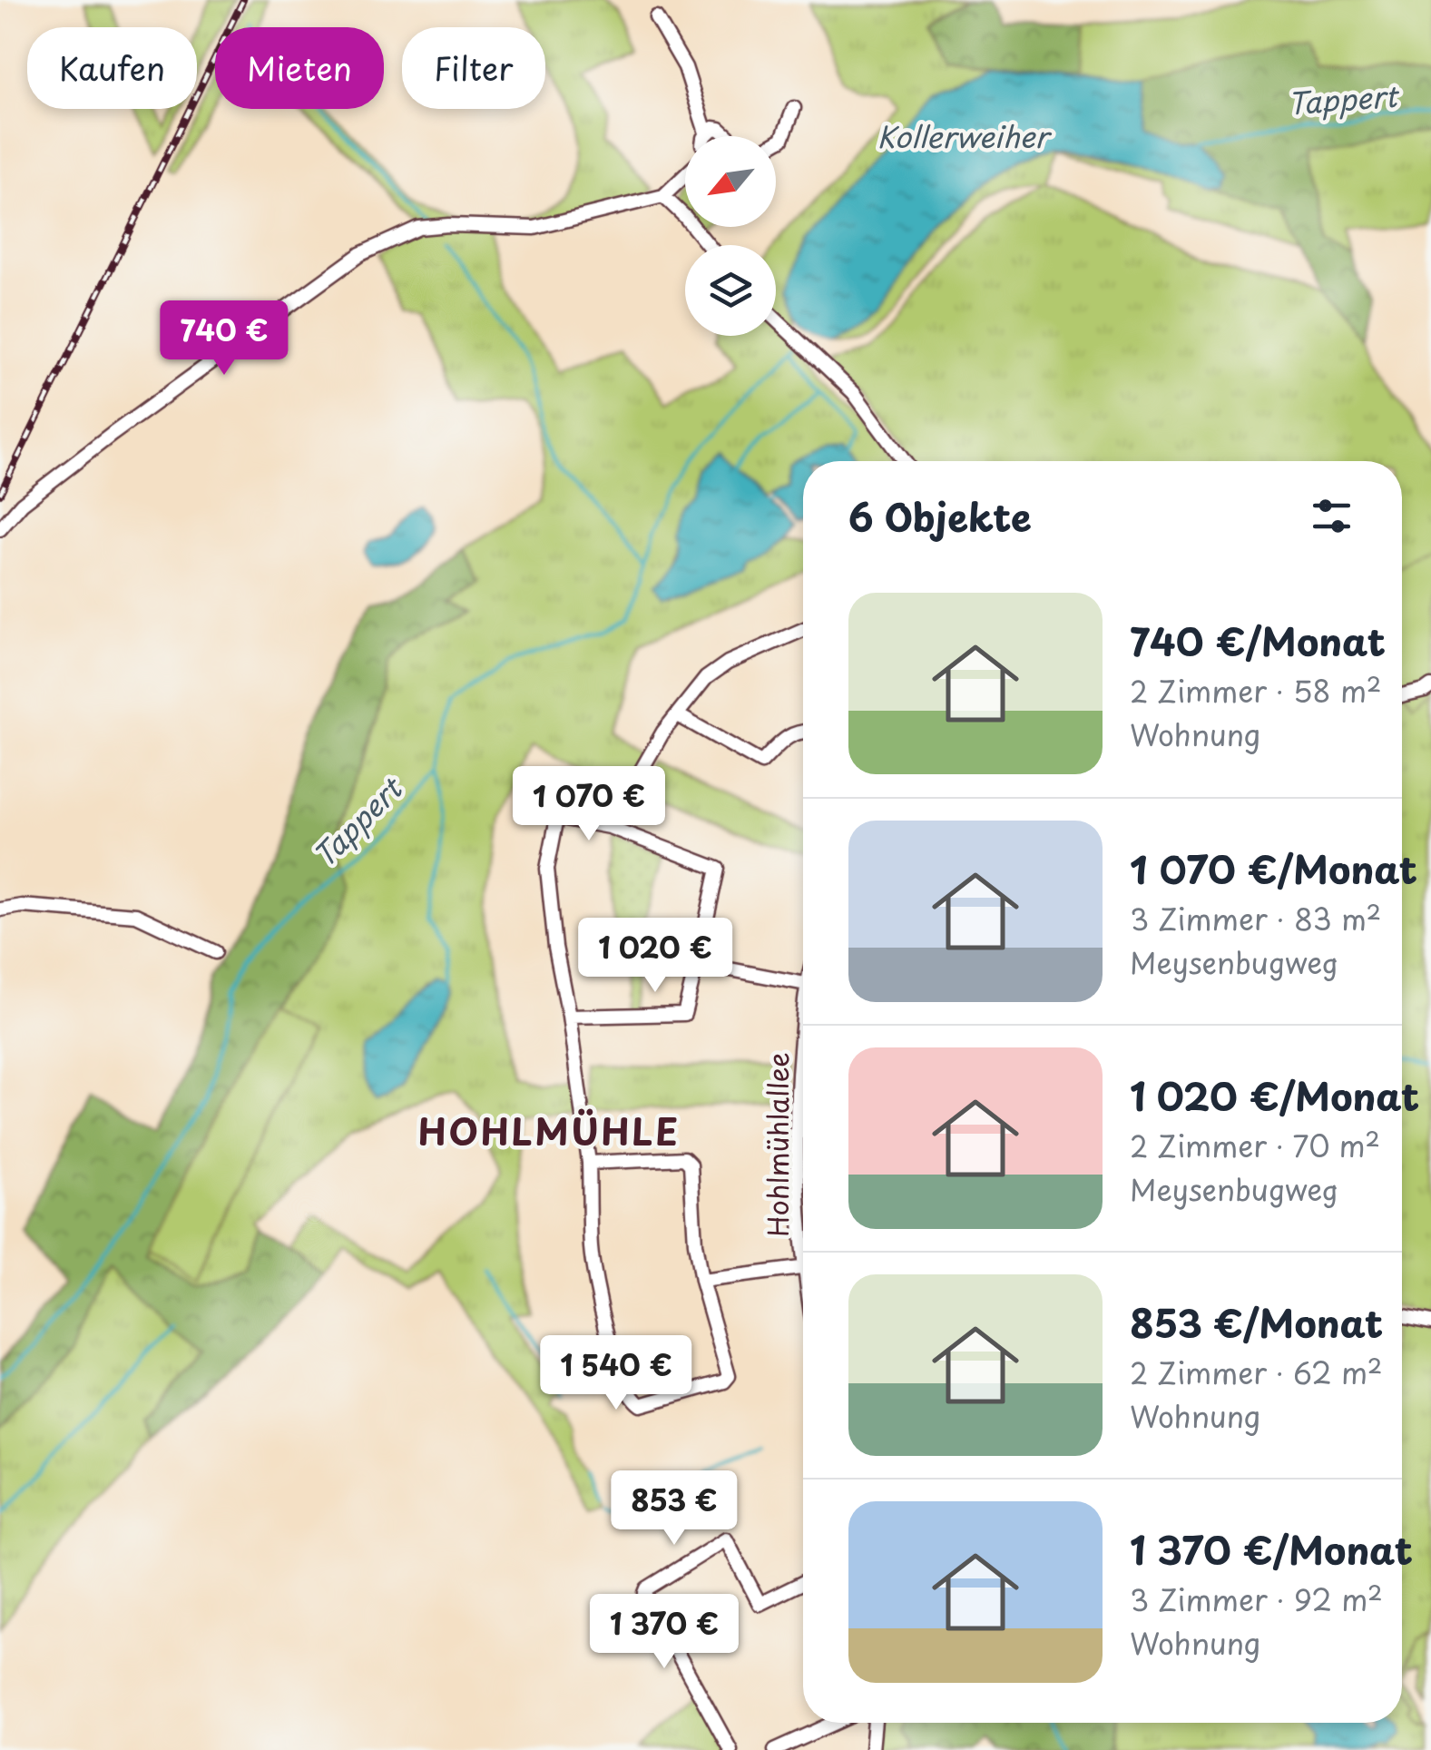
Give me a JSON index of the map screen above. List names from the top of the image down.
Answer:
{
  "streets": {
    "street": ["Hohlmühlallee"]
  },
  "districts": ["HOHLMÜHLE"],
  "water": ["Tappert", "Kollerweiher"],
  "north": "bottom left",
  "page": {
    "chip": ["Kaufen", "Mieten", "Filter"],
    "price": [
      "740 €",
      "1 070 €",
      "1 020 €",
      "1 540 €",
      "853 €",
      "1 370 €"
    ],
    "heading": "6 Objekte",
    "list": [
      {
        "name": "740 €/Monat",
        "note": "2 Zimmer · 58 m² · Wohnung"
      },
      {
        "name": "1 070 €/Monat",
        "note": "3 Zimmer · 83 m² · Meysenbugweg"
      },
      {
        "name": "1 020 €/Monat",
        "note": "2 Zimmer · 70 m² · Meysenbugweg"
      },
      {
        "name": "853 €/Monat",
        "note": "2 Zimmer · 62 m² · Wohnung"
      },
      {
        "name": "1 370 €/Monat",
        "note": "3 Zimmer · 92 m² · Wohnung"
      }
    ]
  }
}
